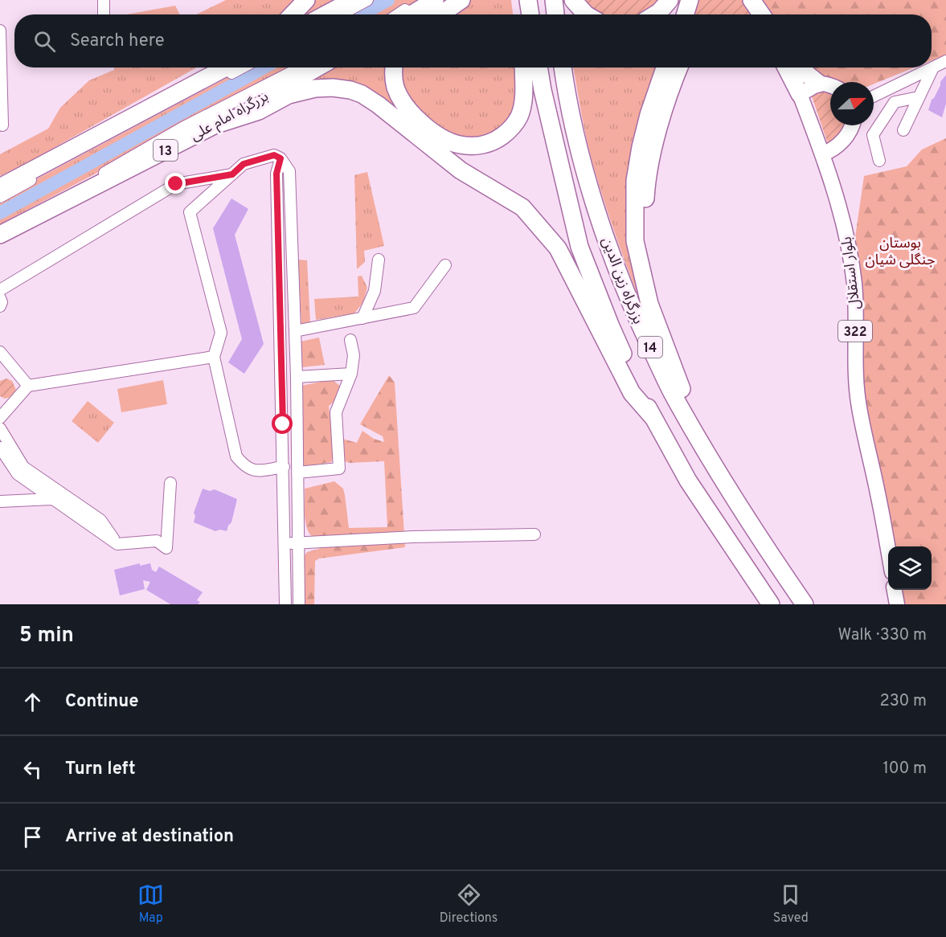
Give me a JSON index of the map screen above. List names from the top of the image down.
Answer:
{
  "streets": {
    "highway": [
      "بزرگراه امام علی",
      "13",
      "بزرگراه زین الدین",
      "14"
    ],
    "main road": ["بلوار استقلال", "322"]
  },
  "parks": ["بوستان جنگلی شیان"],
  "north": "right",
  "page": {
    "search": "Search here",
    "heading": ["5 min", "Walk · 330 m"],
    "list": [
      ["Continue", "230 m"],
      ["Turn left", "100 m"],
      "Arrive at destination"
    ],
    "nav": ["Map", "Directions", "Saved"]
  }
}
